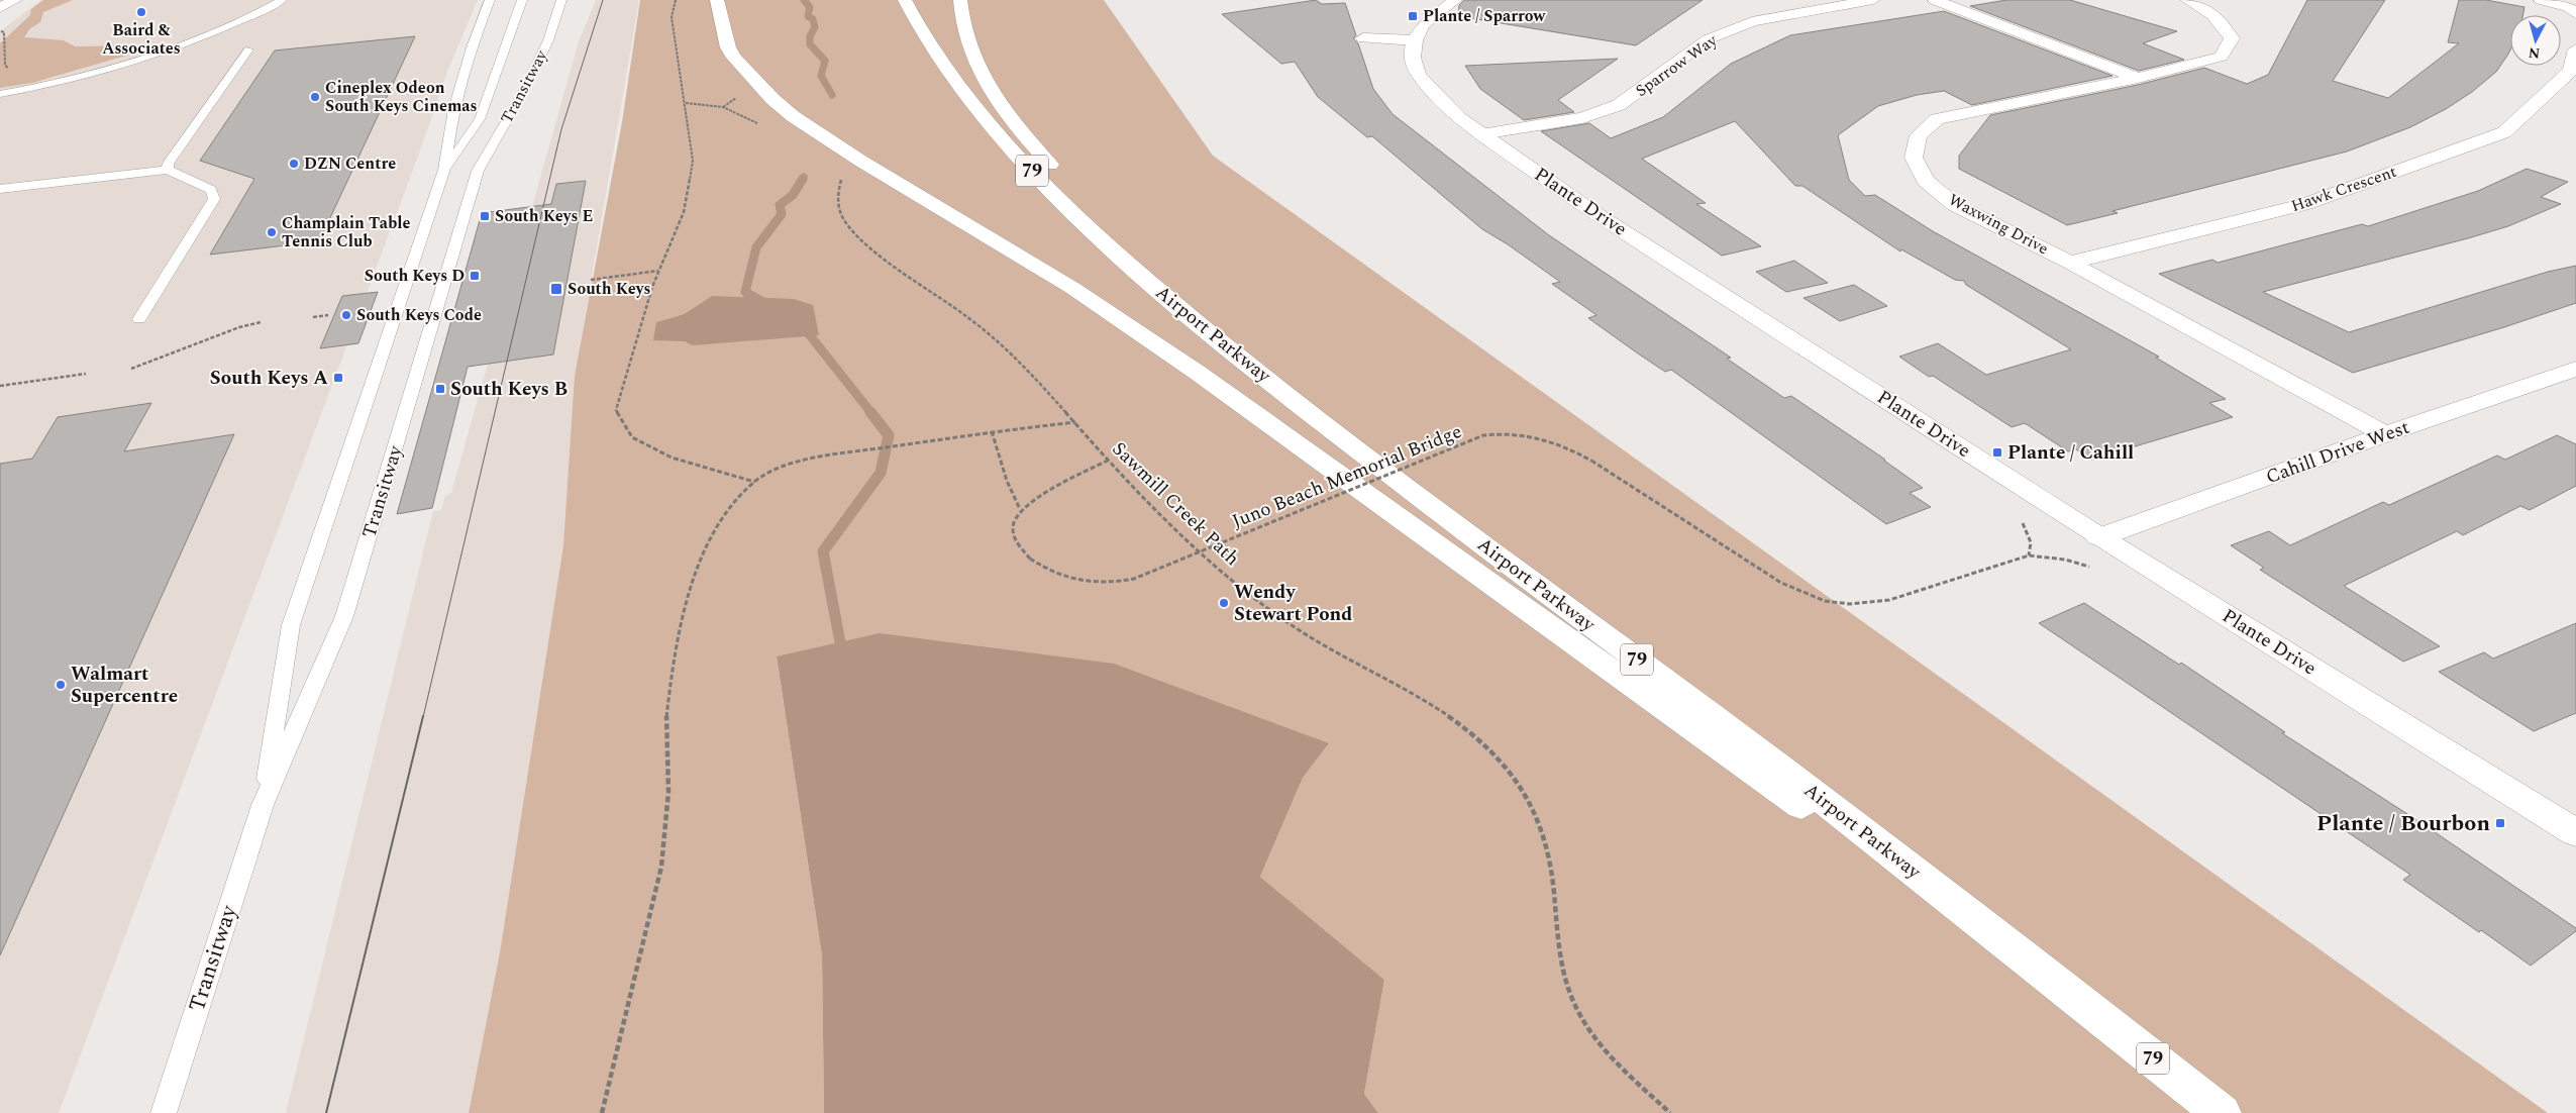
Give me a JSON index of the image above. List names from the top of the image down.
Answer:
{
  "streets": {
    "main road": [
      "Sparrow Way",
      "79",
      "Hawk Crescent",
      "Plante Drive",
      "Waxwing Drive",
      "Airport Parkway",
      "Cahill Drive West"
    ],
    "lane": ["Transitway"],
    "path": ["Juno Beach Memorial Bridge", "Sawmill Creek Path"]
  },
  "crossings": [
    ["Sparrow Way", "Plante Drive"],
    ["Hawk Crescent", "Waxwing Drive"],
    ["Plante Drive", "Cahill Drive West"],
    ["Waxwing Drive", "Cahill Drive West"]
  ],
  "places": {
    "other": [
      "Baird & Associates",
      "Cineplex Odeon South Keys Cinemas",
      "DZN Centre",
      "Champlain Table Tennis Club",
      "South Keys Code",
      "Wendy Stewart Pond",
      "Walmart Supercentre"
    ],
    "transit": [
      "Plante / Sparrow",
      "South Keys E",
      "South Keys D",
      "South Keys",
      "South Keys A",
      "South Keys B",
      "Plante / Cahill",
      "Plante / Bourbon"
    ]
  },
  "north": "bottom"
}
